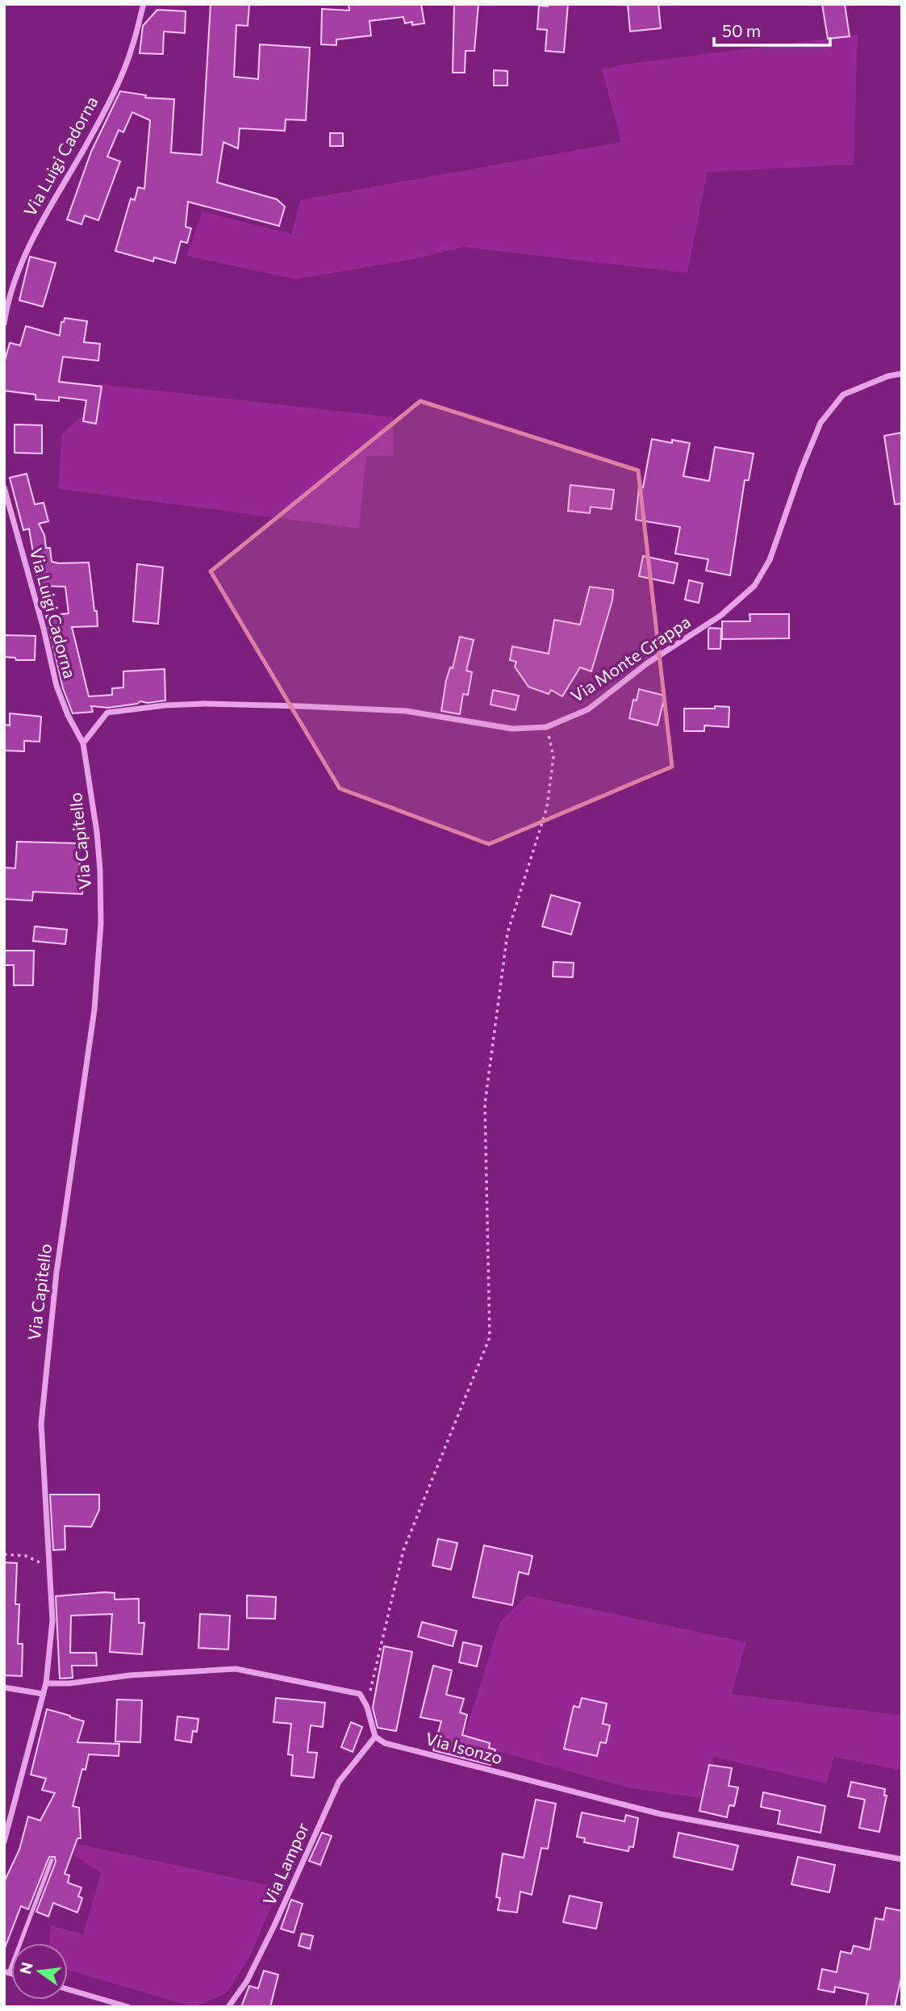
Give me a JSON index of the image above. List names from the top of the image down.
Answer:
{
  "streets": {
    "street": [
      "Via Luigi Cadorna",
      "Via Monte Grappa",
      "Via Capitello",
      "Via Isonzo",
      "Via Lampor"
    ]
  },
  "crossings": [
    ["Via Luigi Cadorna", "Via Monte Grappa"],
    ["Via Luigi Cadorna", "Via Capitello"],
    ["Via Monte Grappa", "Via Capitello"],
    ["Via Isonzo", "Via Lampor"]
  ],
  "scale_bar": "50 m",
  "north": "left"
}
